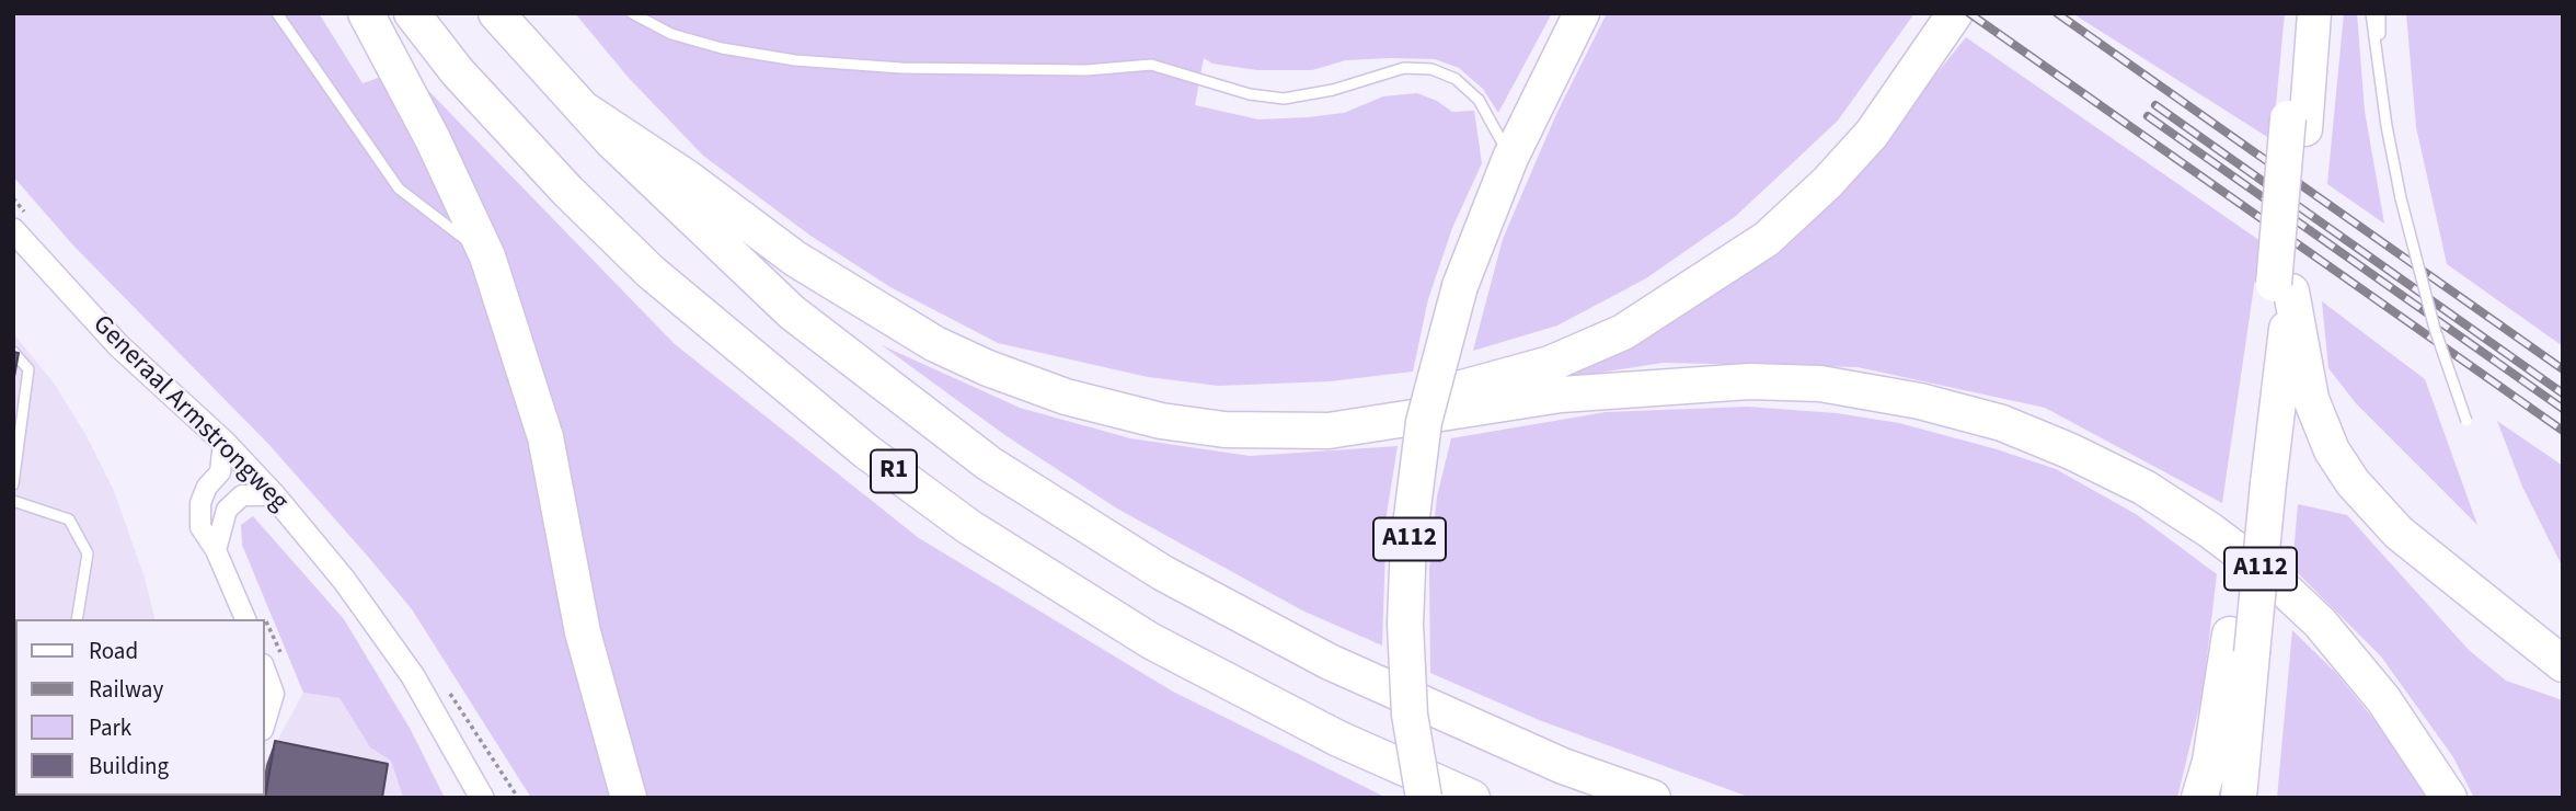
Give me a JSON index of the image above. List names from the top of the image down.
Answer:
{
  "streets": {
    "highway": ["R1", "A112"],
    "street": ["Generaal Armstrongweg"]
  },
  "legend": [
    "Road",
    "Railway",
    "Park",
    "Building"
  ]
}
